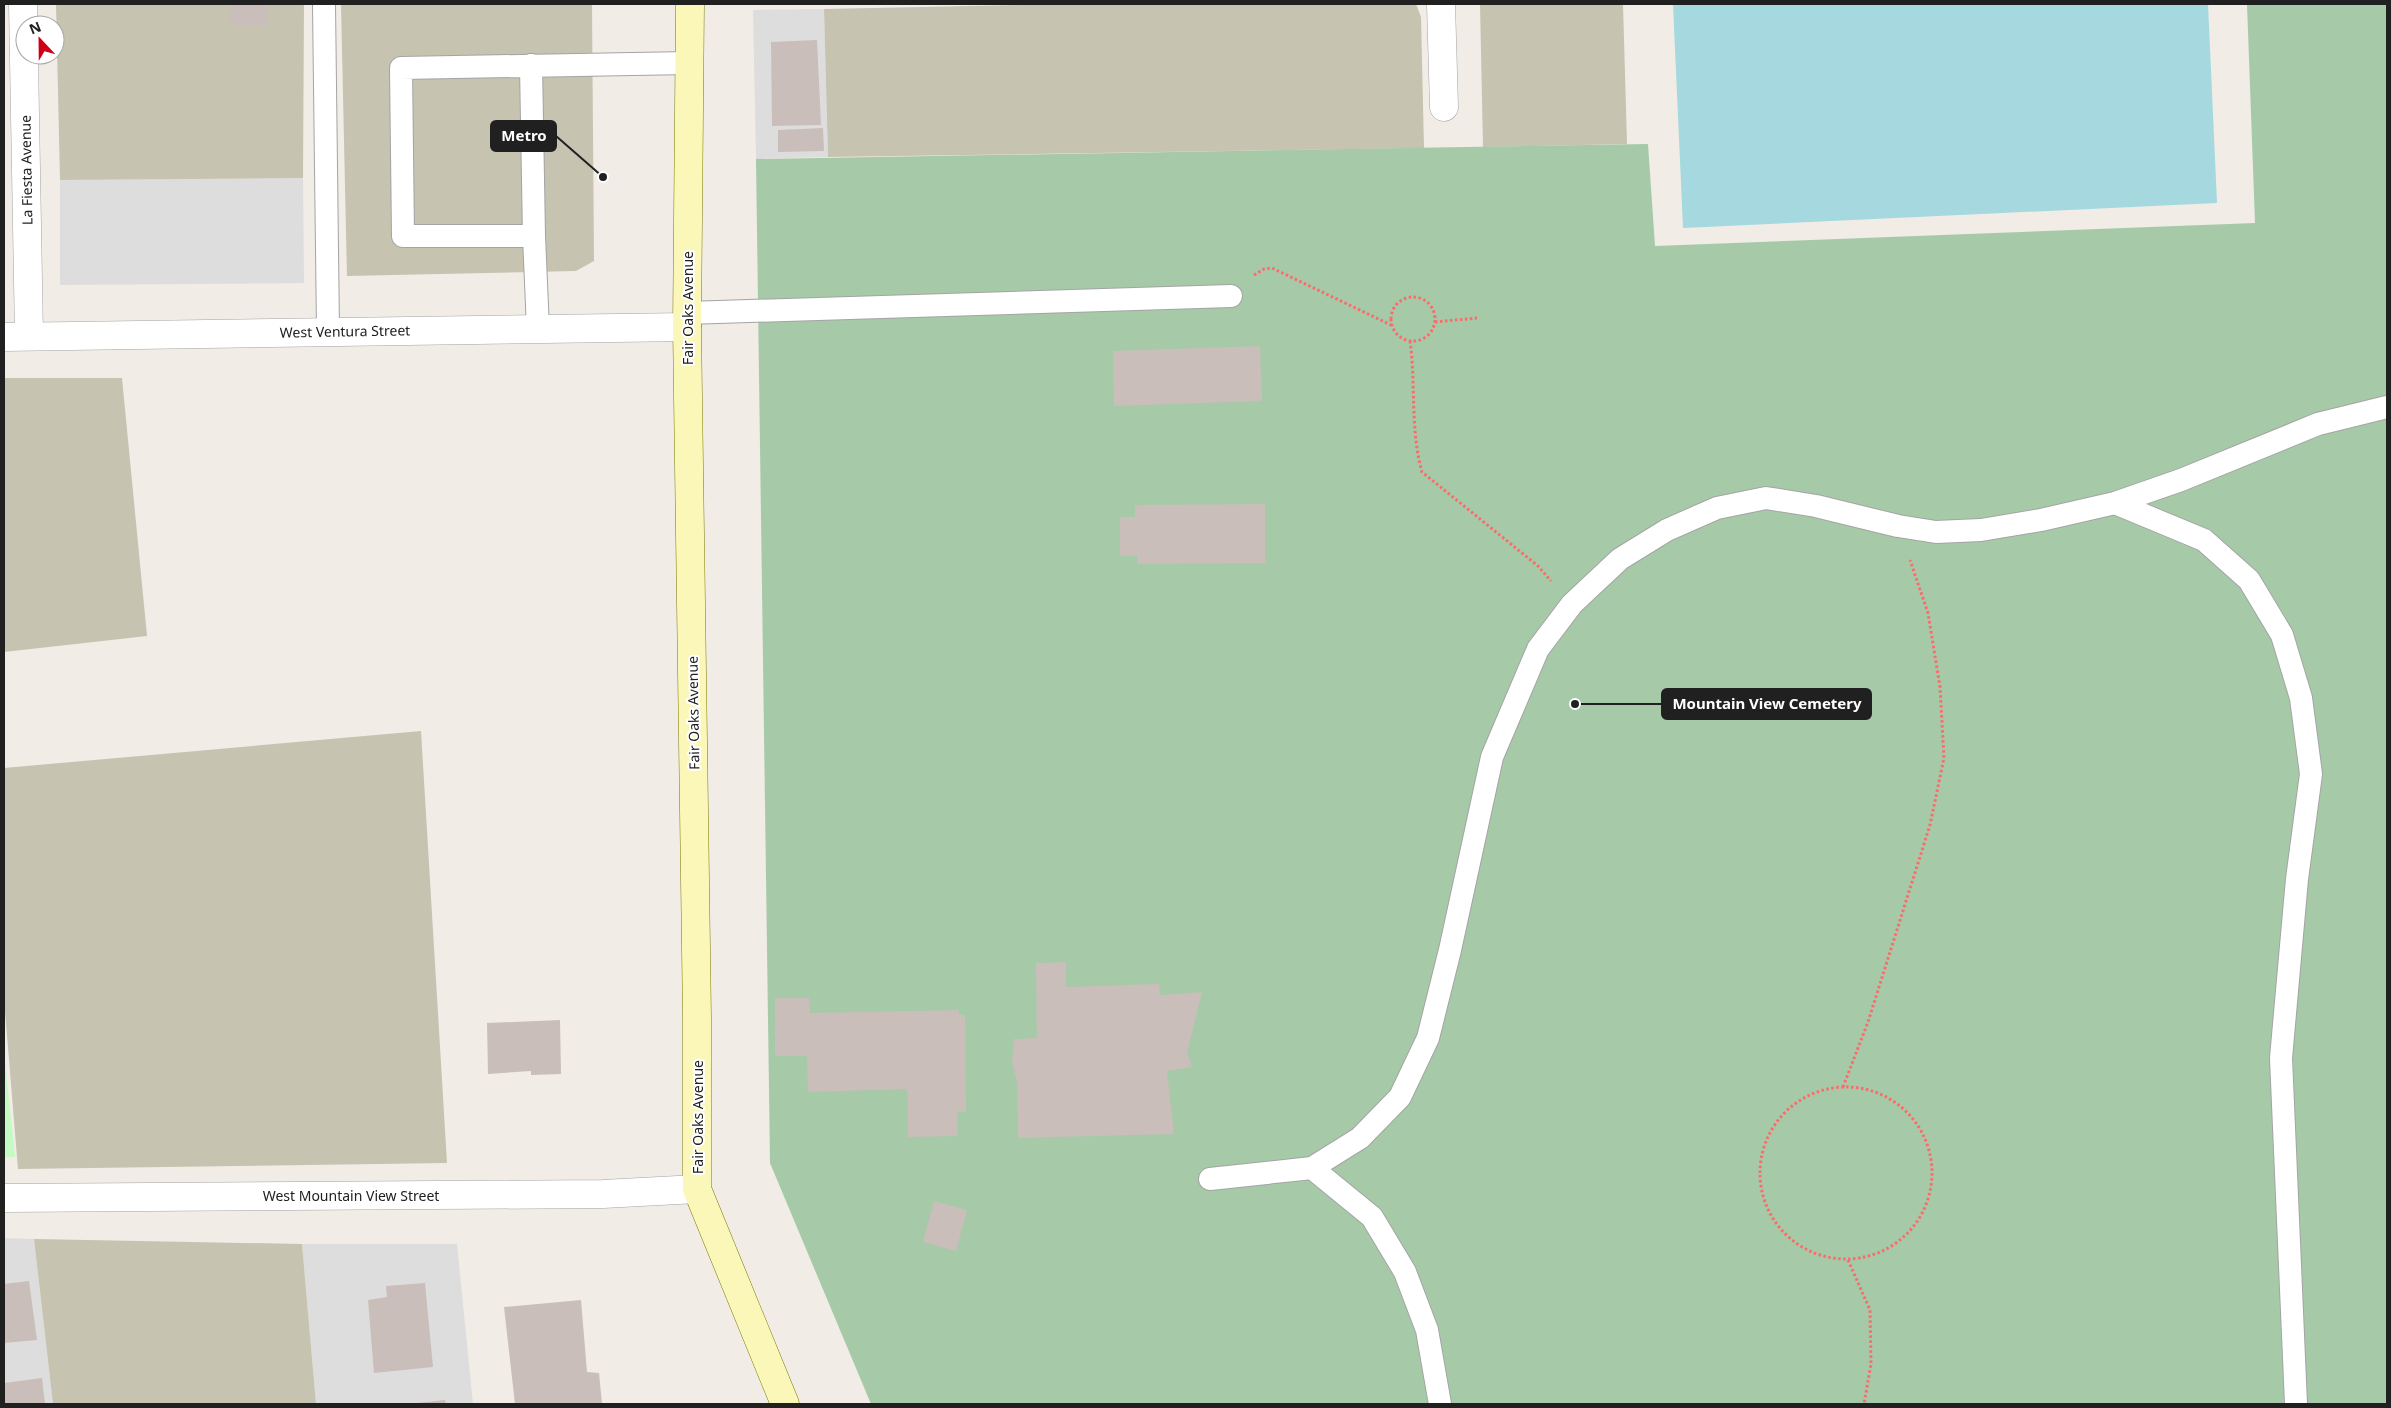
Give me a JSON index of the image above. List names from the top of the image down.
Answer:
{
  "streets": {
    "main road": ["Fair Oaks Avenue"],
    "street": ["La Fiesta Avenue", "West Ventura Street", "West Mountain View Street"]
  },
  "crossings": [
    ["La Fiesta Avenue", "West Ventura Street"],
    ["Fair Oaks Avenue", "West Ventura Street"],
    ["Fair Oaks Avenue", "West Mountain View Street"]
  ],
  "places": ["Metro", "Mountain View Cemetery"],
  "north": "top"
}
